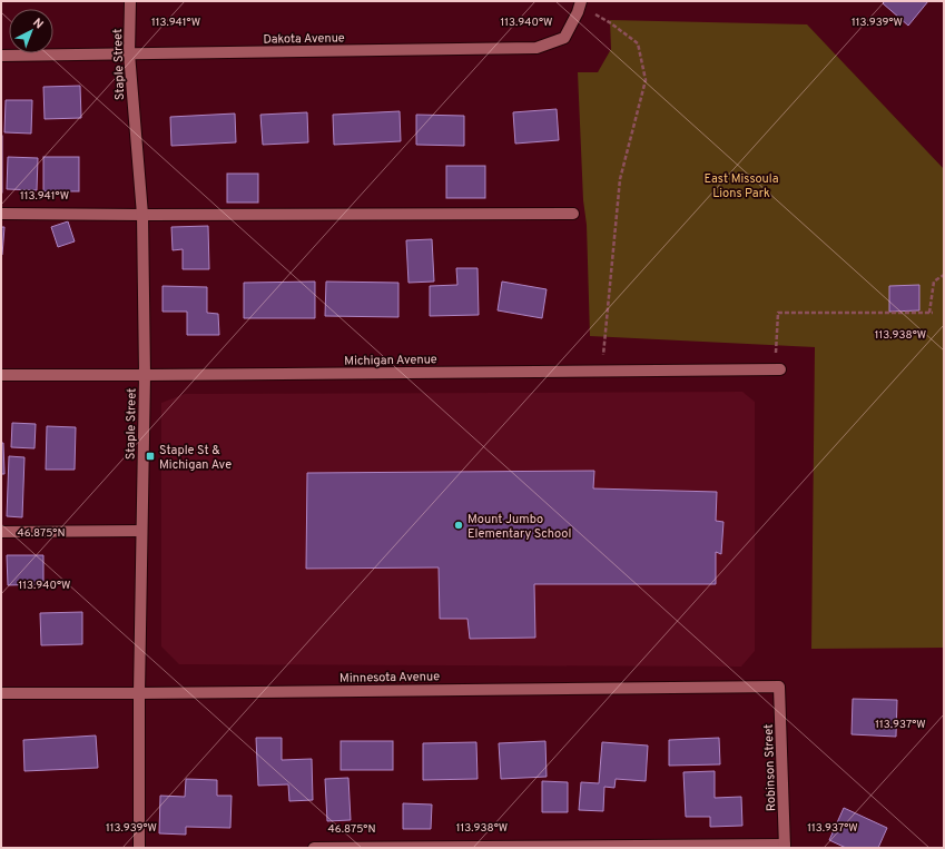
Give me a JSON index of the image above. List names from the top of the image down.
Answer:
{
  "streets": {
    "street": [
      "Dakota Avenue",
      "Staple Street",
      "Michigan Avenue",
      "Minnesota Avenue",
      "Robinson Street"
    ]
  },
  "crossings": [
    ["Dakota Avenue", "Staple Street"],
    ["Staple Street", "Michigan Avenue"],
    ["Staple Street", "Minnesota Avenue"],
    ["Minnesota Avenue", "Robinson Street"]
  ],
  "parks": ["East Missoula Lions Park"],
  "places": {
    "transit": ["Staple St & Michigan Ave"],
    "other": ["Mount Jumbo Elementary School"]
  },
  "north": "top right",
  "coordinates": [
    "113.941°W",
    "113.940°W",
    "113.939°W",
    "113.938°W",
    "46.875°N",
    "113.937°W"
  ]
}
